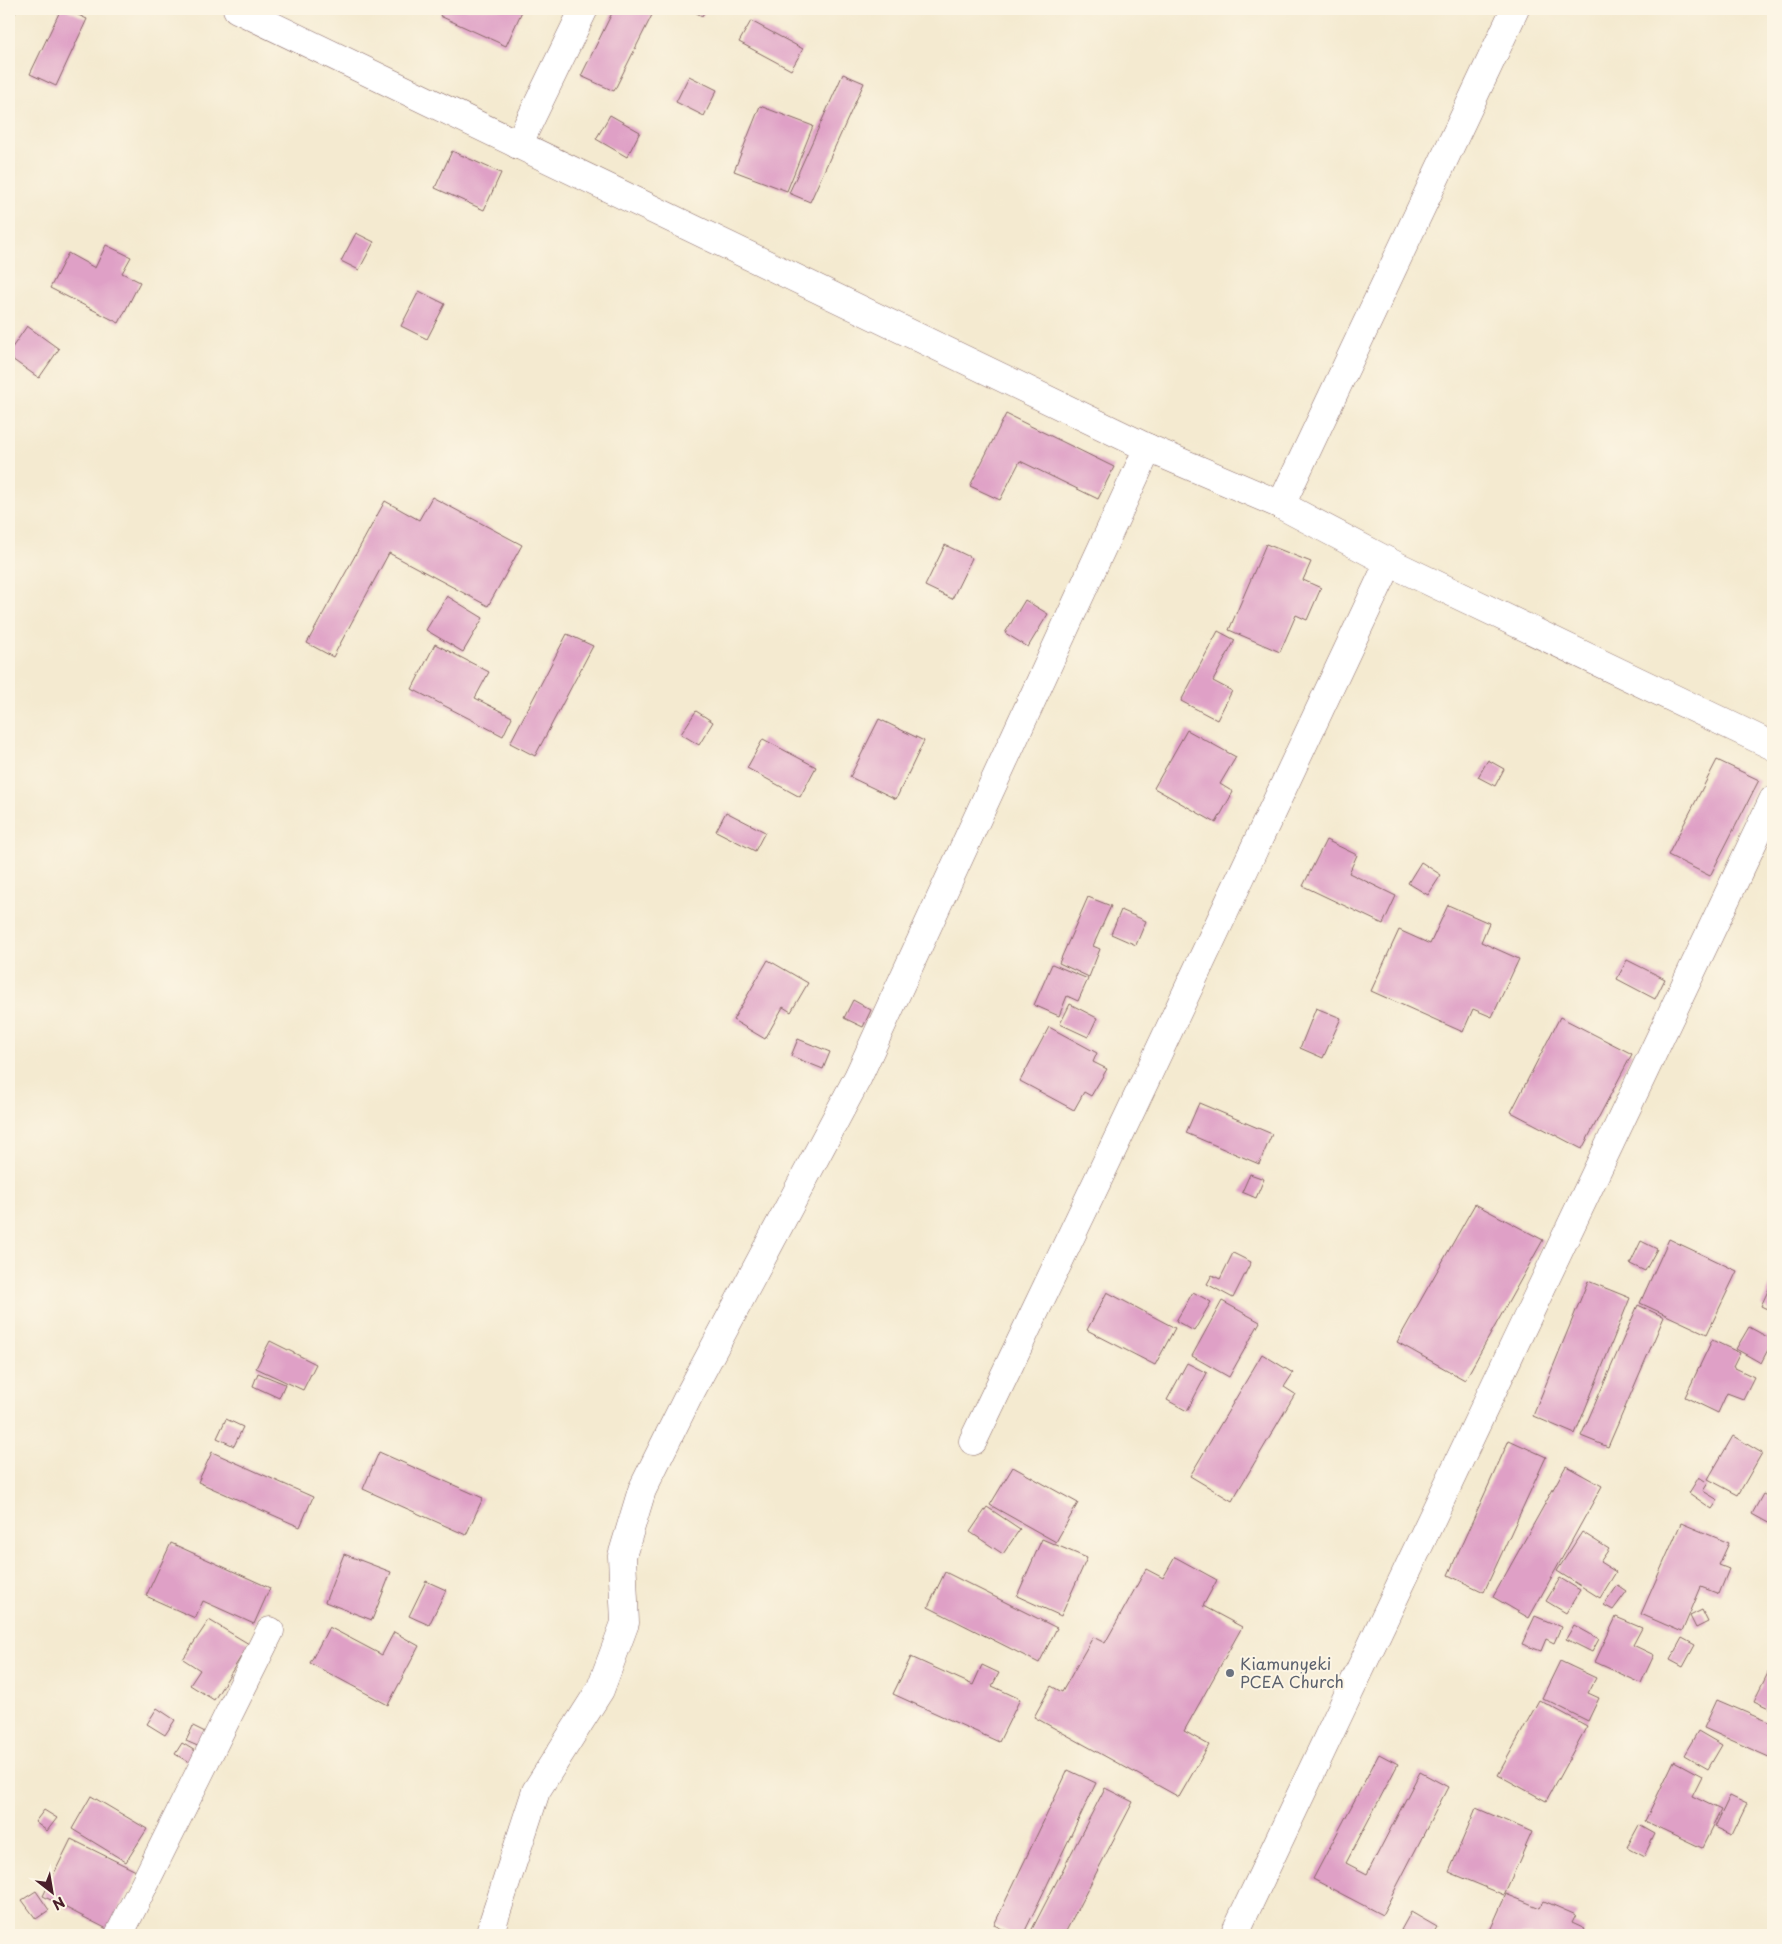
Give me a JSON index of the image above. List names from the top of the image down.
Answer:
{
  "places": ["Kiamunyeki PCEA Church"],
  "north": "bottom right"
}
